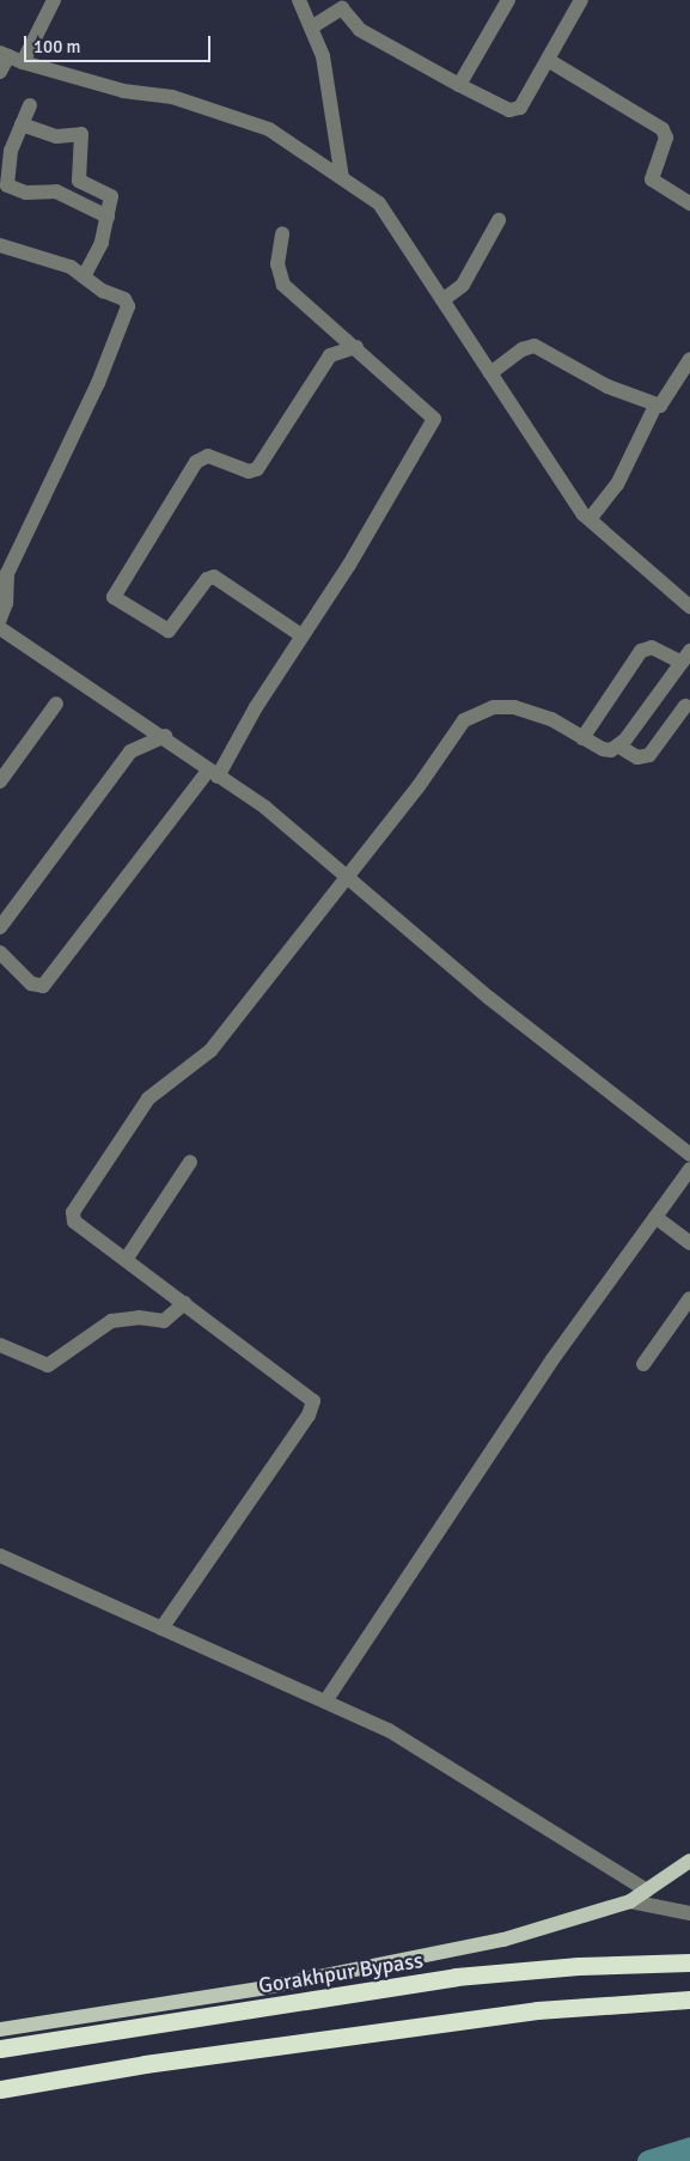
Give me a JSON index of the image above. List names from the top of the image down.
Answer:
{
  "streets": {
    "highway": ["Gorakhpur Bypass"]
  },
  "scale_bar": "100 m"
}
